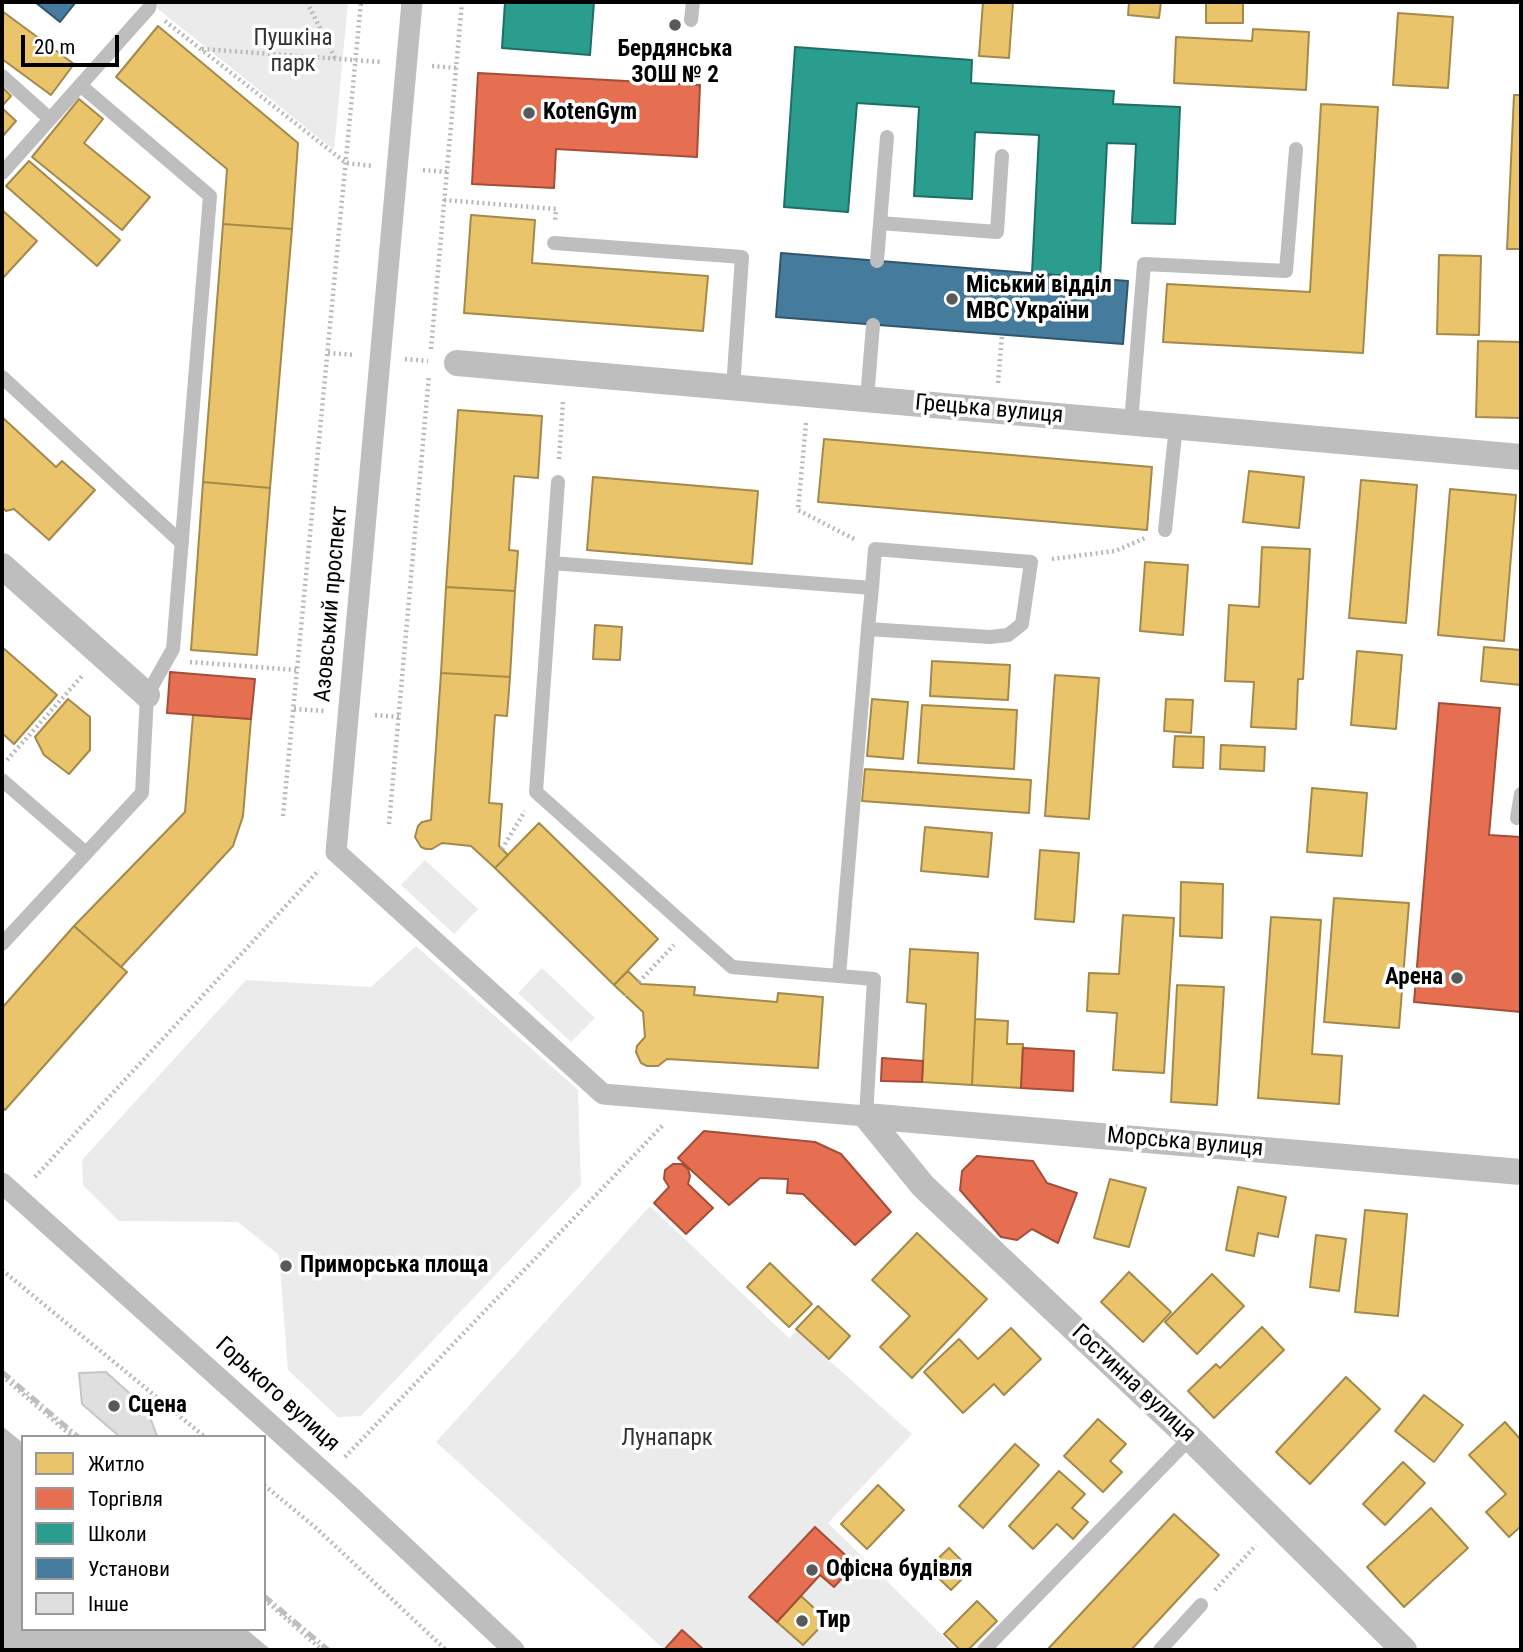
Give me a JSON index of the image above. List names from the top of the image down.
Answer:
{
  "streets": {
    "street": [
      "Грецька вулиця",
      "Азовський проспект",
      "Морська вулиця",
      "Гостинна вулиця",
      "Горького вулиця"
    ]
  },
  "crossings": [
    ["Морська вулиця", "Гостинна вулиця"]
  ],
  "parks": ["Пушкіна парк", "Лунапарк"],
  "places": [
    "Бердянська ЗОШ № 2",
    "KotenGym",
    "Міський відділ МВС України",
    "Арена",
    "Приморська площа",
    "Сцена",
    "Офісна будівля",
    "Тир"
  ],
  "legend": [
    "Житло",
    "Торгівля",
    "Школи",
    "Установи",
    "Інше"
  ],
  "scale_bar": "20 m"
}
